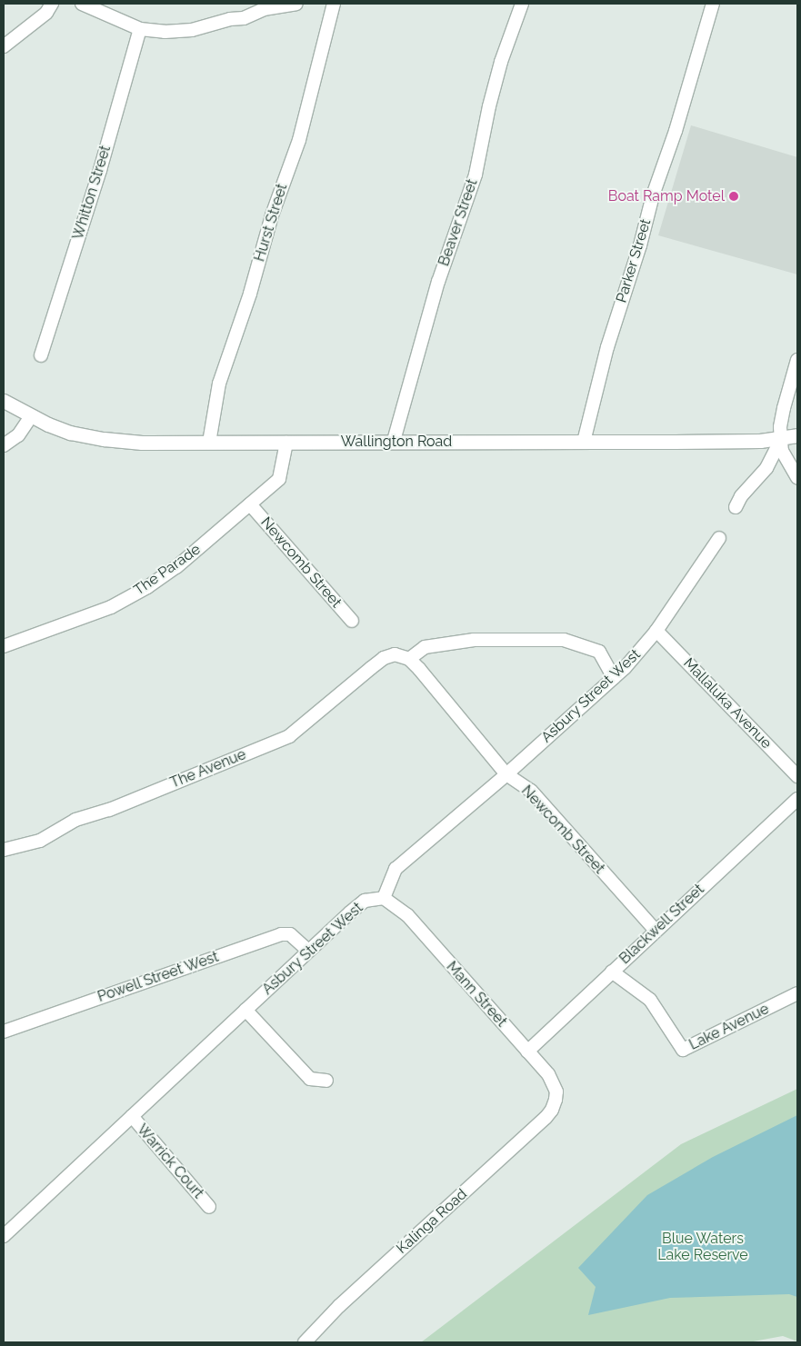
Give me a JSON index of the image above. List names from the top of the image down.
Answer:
{
  "streets": {
    "street": [
      "Whitton Street",
      "Hurst Street",
      "Beaver Street",
      "Parker Street",
      "Wallington Road",
      "Newcomb Street",
      "The Parade",
      "Asbury Street West",
      "Mallaluka Avenue",
      "The Avenue",
      "Blackwell Street",
      "Powell Street West",
      "Mann Street",
      "Lake Avenue",
      "Warrick Court",
      "Kalinga Road"
    ]
  },
  "crossings": [
    ["Hurst Street", "Wallington Road"],
    ["Beaver Street", "Wallington Road"],
    ["Parker Street", "Wallington Road"],
    ["Wallington Road", "The Parade"],
    ["Newcomb Street", "The Parade"],
    ["Newcomb Street", "Asbury Street West"],
    ["Newcomb Street", "The Avenue"],
    ["Newcomb Street", "Blackwell Street"],
    ["Asbury Street West", "Mallaluka Avenue"],
    ["Asbury Street West", "Powell Street West"],
    ["Asbury Street West", "Mann Street"],
    ["Asbury Street West", "Warrick Court"],
    ["Blackwell Street", "Mann Street"],
    ["Blackwell Street", "Lake Avenue"],
    ["Mann Street", "Kalinga Road"]
  ],
  "parks": ["Blue Waters Lake Reserve"],
  "places": ["Boat Ramp Motel"]
}
